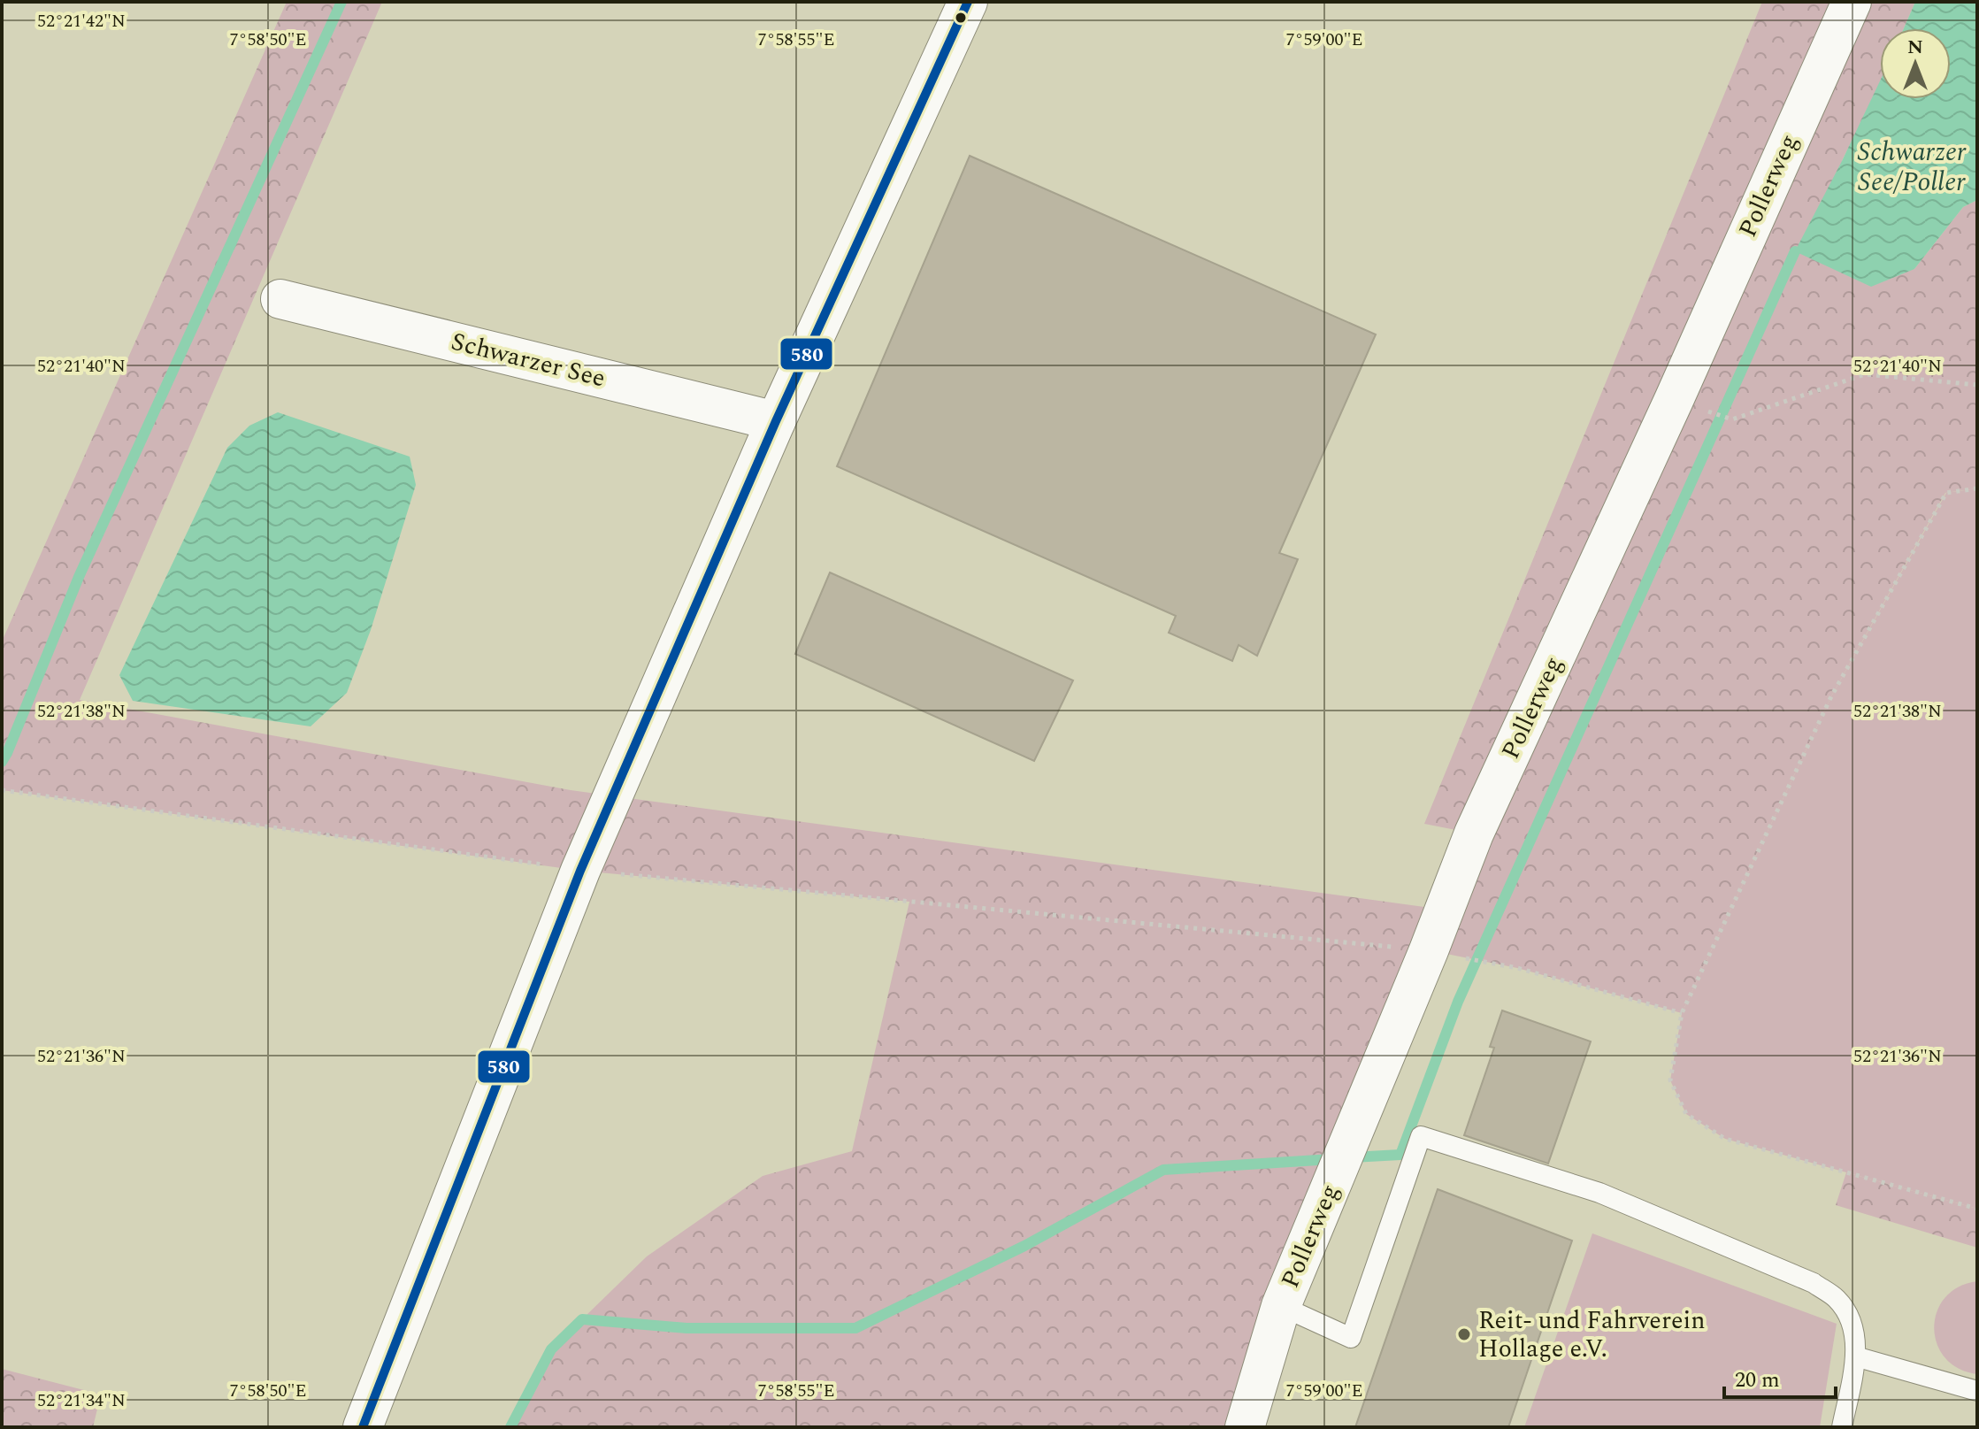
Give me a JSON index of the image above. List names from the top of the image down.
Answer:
{
  "streets": {
    "street": ["Pollerweg", "Schwarzer See"]
  },
  "water": ["Schwarzer See/Poller"],
  "places": ["Reit- und Fahrverein Hollage e.V."],
  "lines": ["transit line 580"],
  "scale_bar": "20 m",
  "north": "top",
  "coordinates": [
    "52°21'42\"N",
    "7°58'50\"E",
    "7°58'55\"E",
    "7°59'00\"E",
    "52°21'40\"N",
    "52°21'38\"N",
    "52°21'36\"N",
    "52°21'34\"N"
  ]
}
